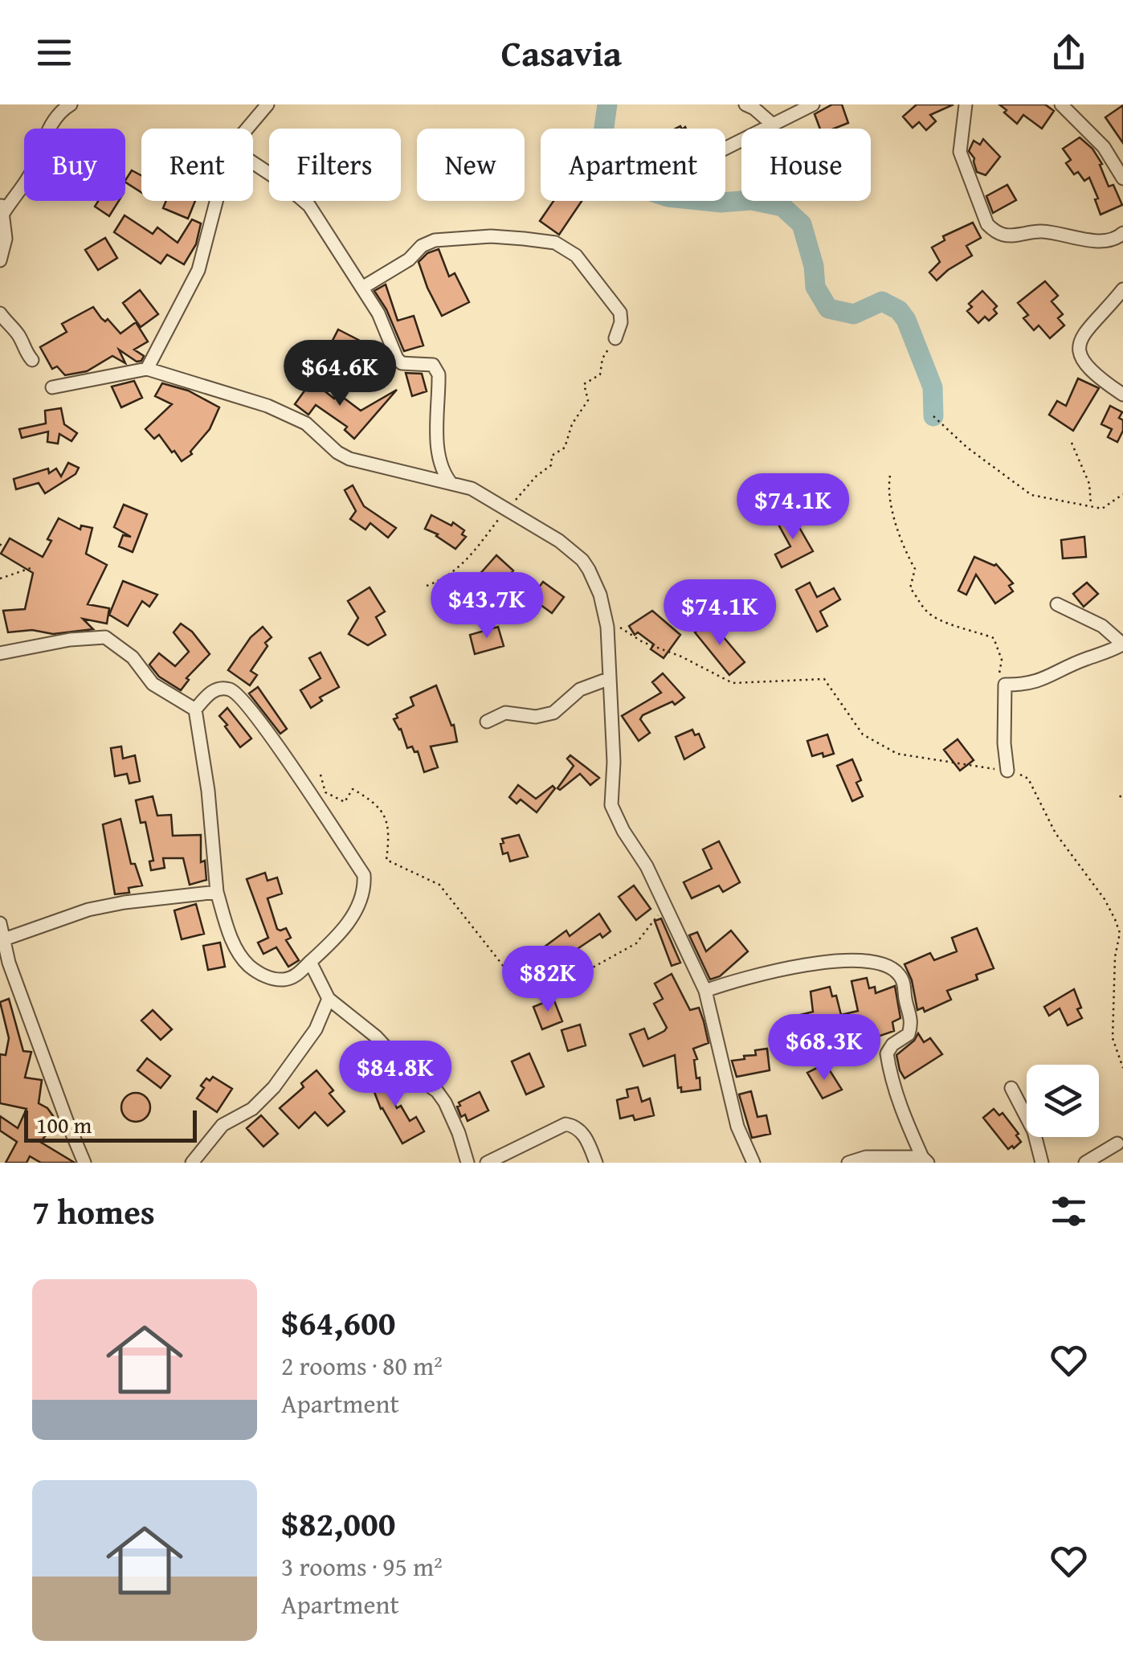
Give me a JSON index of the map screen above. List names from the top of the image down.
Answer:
{
  "scale_bar": "100 m",
  "page": {
    "header": "Casavia",
    "chip": [
      "Buy",
      "Rent",
      "Filters",
      "New",
      "Apartment",
      "House"
    ],
    "price": [
      "$64.6K",
      "$74.1K",
      "$43.7K",
      "$74.1K",
      "$82K",
      "$68.3K",
      "$84.8K"
    ],
    "scale": "100 m",
    "heading": "7 homes",
    "list": [
      {
        "name": "$64,600",
        "note": "2 rooms · 80 m² · Apartment"
      },
      {
        "name": "$82,000",
        "note": "3 rooms · 95 m² · Apartment"
      }
    ]
  }
}
